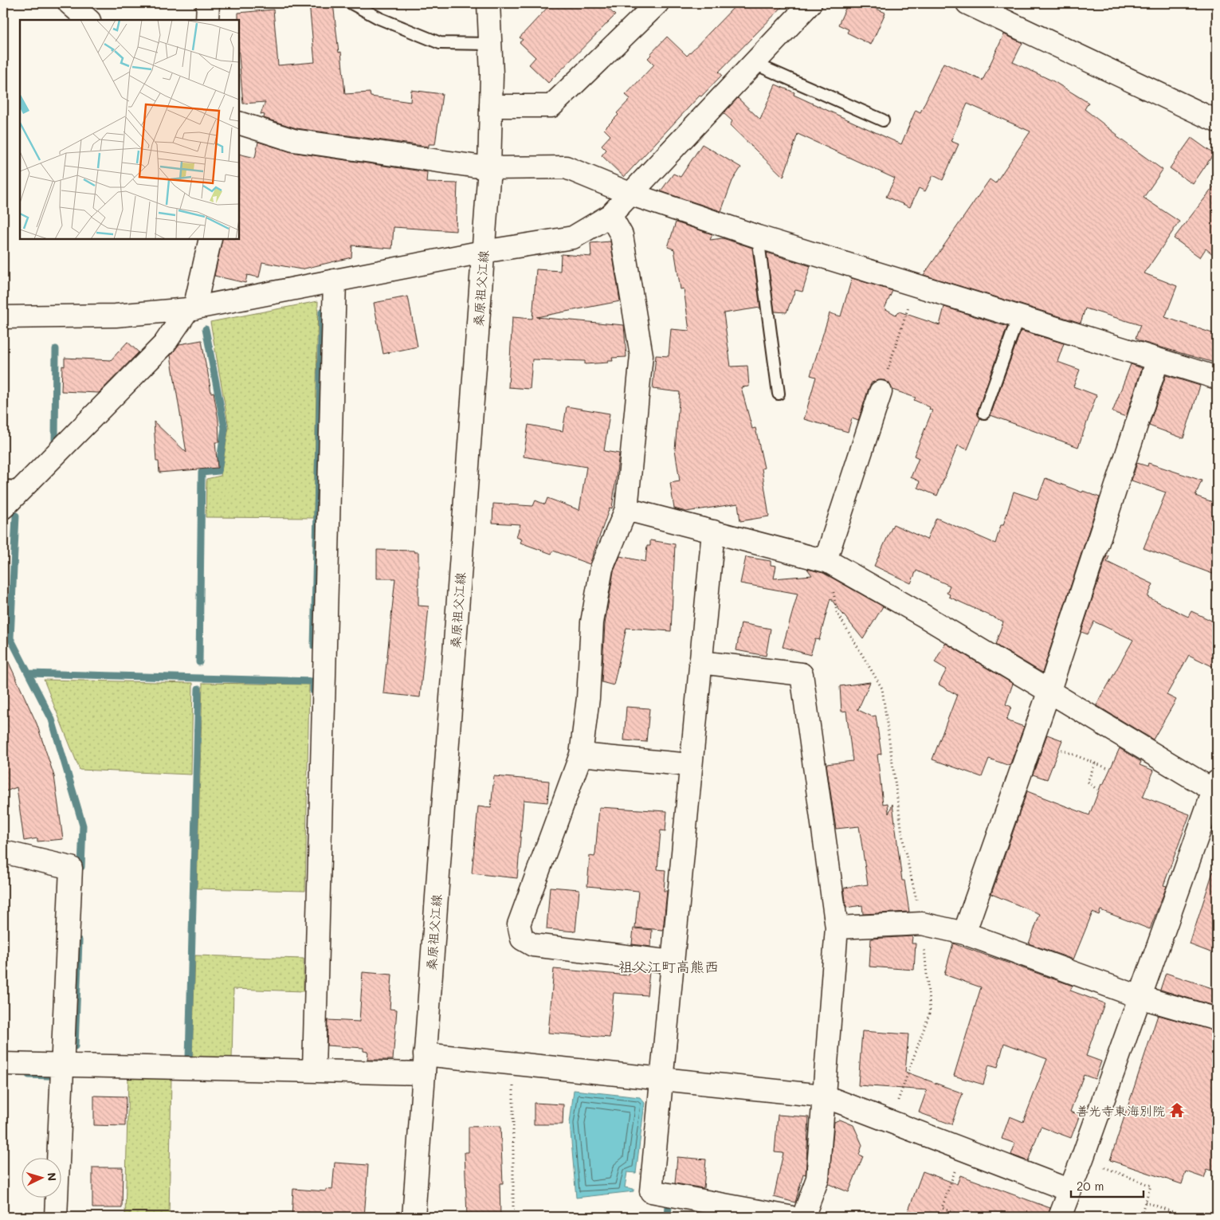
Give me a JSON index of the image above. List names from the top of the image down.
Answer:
{
  "streets": {
    "street": ["桑原祖父江線"]
  },
  "districts": ["祖父江町高熊西"],
  "places": {
    "temple": ["善光寺東海別院"]
  },
  "scale_bar": "20 m",
  "north": "right"
}
